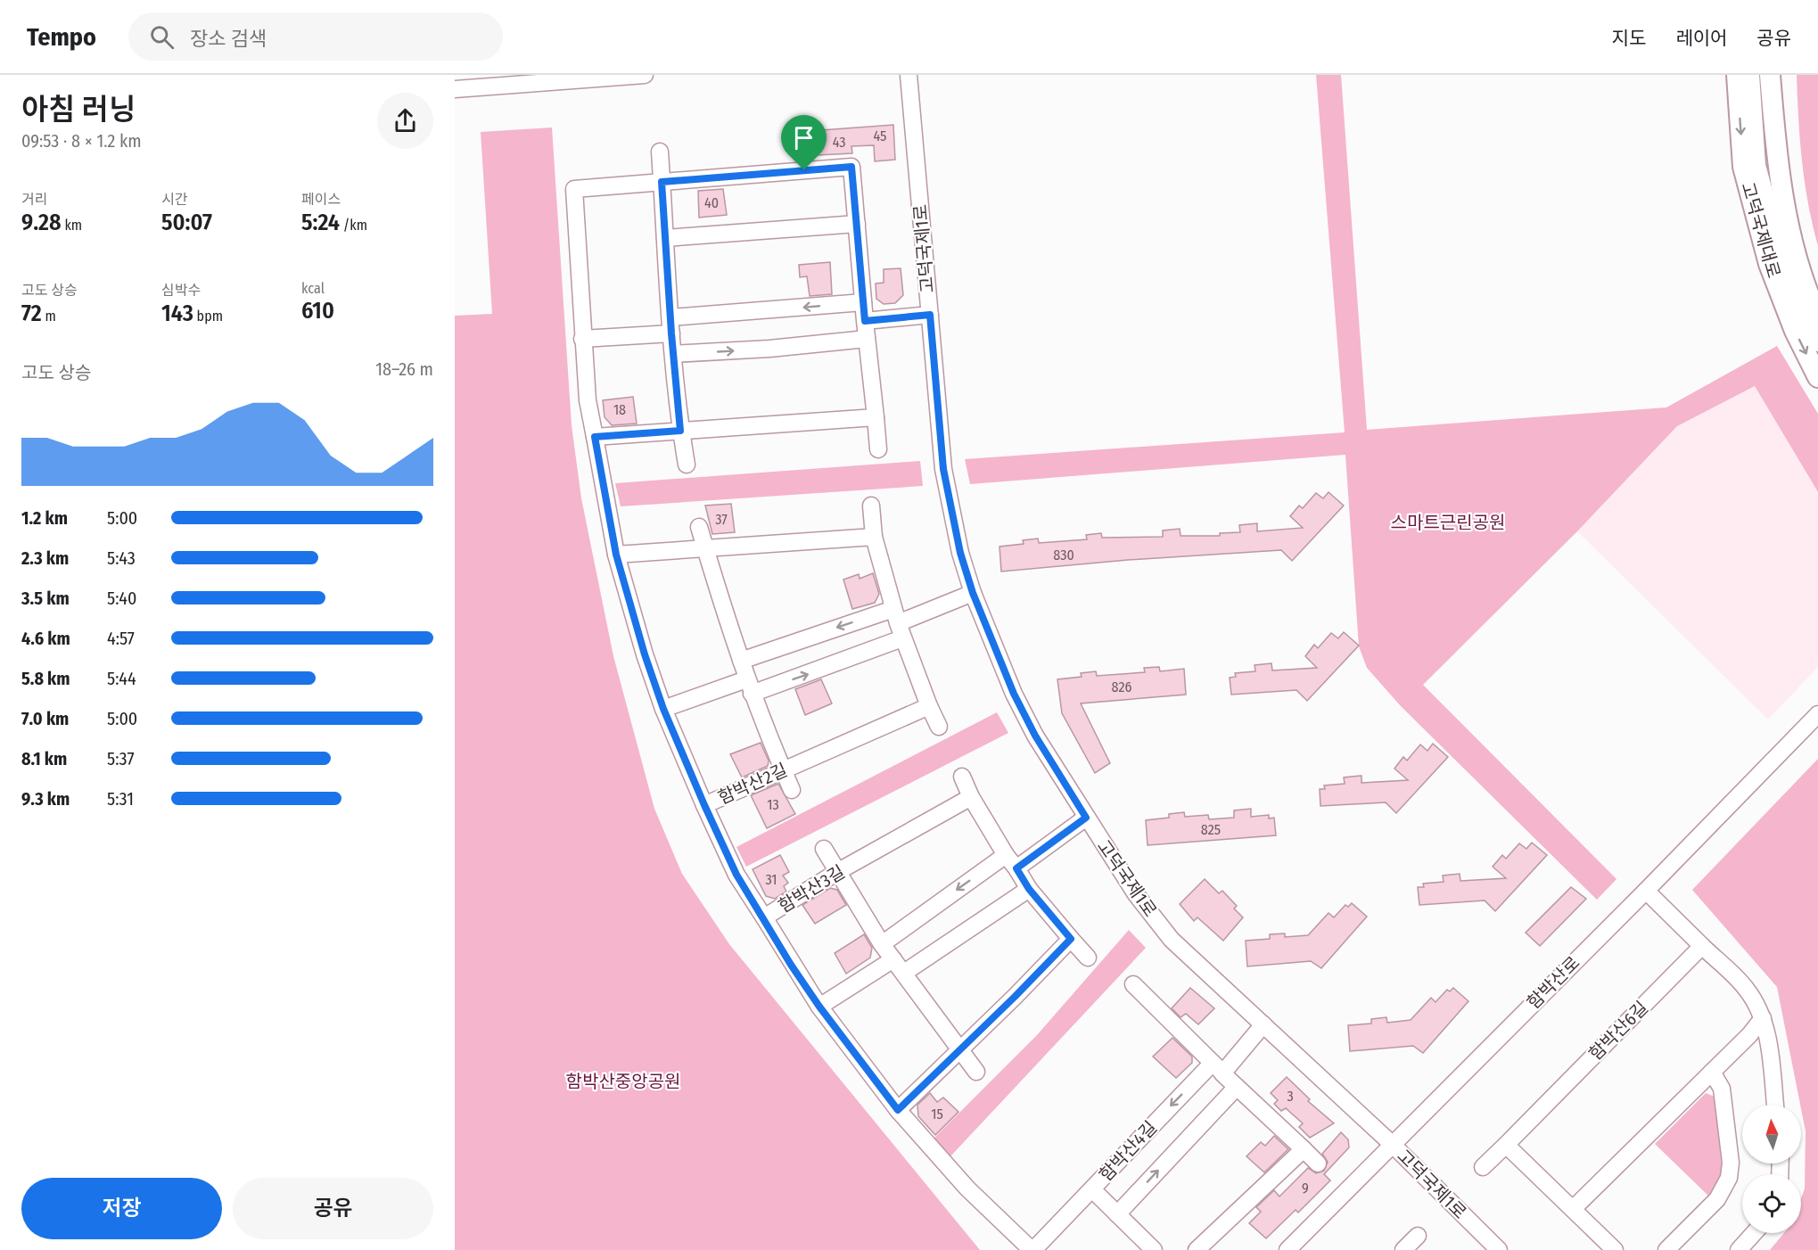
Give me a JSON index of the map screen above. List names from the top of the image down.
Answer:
{
  "streets": {
    "main road": ["고덕국제대로"],
    "street": [
      "고덕국제1로",
      "함박산2길",
      "함박산3길",
      "함박산로",
      "함박산6길",
      "함박산4길"
    ]
  },
  "crossings": [
    ["고덕국제1로", "함박산로"],
    ["고덕국제1로", "함박산4길"],
    ["함박산3길", "함박산4길"]
  ],
  "parks": ["스마트근린공원", "함박산중앙공원"],
  "house_numbers": [
    "45",
    "43",
    "40",
    "18",
    "37",
    "830",
    "826",
    "13",
    "825",
    "31",
    "3",
    "15",
    "9"
  ],
  "north": "top",
  "page": {
    "header": "Tempo",
    "search": "장소 검색",
    "nav": ["지도", "레이어", "공유"],
    "heading": ["아침 러닝", "09:53 · 8 × 1.2 km"],
    "stats": [
      ["거리", "9.28 km"],
      ["시간", "50:07"],
      ["페이스", "5:24 /km"],
      ["고도 상승", "72 m"],
      ["심박수", "143 bpm"],
      ["kcal", "610"]
    ],
    "chart": ["고도 상승", "18–26 m"],
    "list": [
      {
        "name": "1.2 km",
        "note": "5:00"
      },
      {
        "name": "2.3 km",
        "note": "5:43"
      },
      {
        "name": "3.5 km",
        "note": "5:40"
      },
      {
        "name": "4.6 km",
        "note": "4:57"
      },
      {
        "name": "5.8 km",
        "note": "5:44"
      },
      {
        "name": "7.0 km",
        "note": "5:00"
      },
      {
        "name": "8.1 km",
        "note": "5:37"
      },
      {
        "name": "9.3 km",
        "note": "5:31"
      }
    ],
    "buttons": ["저장", "공유"]
  }
}
